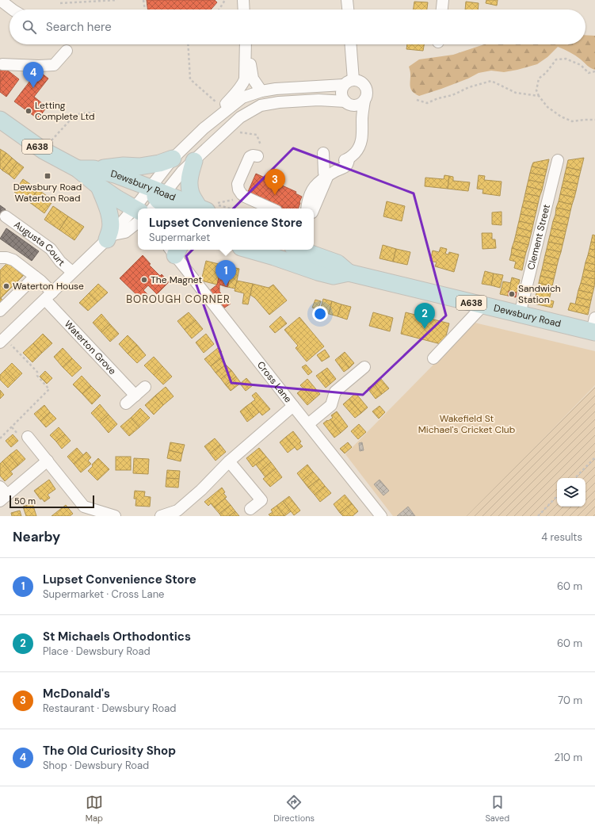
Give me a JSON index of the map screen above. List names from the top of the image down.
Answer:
{
  "streets": {
    "highway": ["A638", "Dewsbury Road"],
    "street": [
      "Clement Street",
      "Augusta Court",
      "Waterton Grove",
      "Cross Lane"
    ]
  },
  "crossings": [
    ["Dewsbury Road", "Clement Street"]
  ],
  "districts": ["BOROUGH CORNER"],
  "parks": ["Wakefield St Michael's Cricket Club"],
  "places": {
    "other": [
      "Letting Complete Ltd",
      "The Magnet",
      "Waterton House",
      "Sandwich Station"
    ],
    "transit": ["Dewsbury Road Waterton Road"]
  },
  "scale_bar": "50 m",
  "page": {
    "search": "Search here",
    "pins": [
      "4",
      "3",
      "1",
      "2"
    ],
    "popup": ["Lupset Convenience Store", "Supermarket"],
    "scale": "50 m",
    "heading": ["Nearby", "4 results"],
    "list": [
      {
        "mark": "1",
        "name": "Lupset Convenience Store",
        "note": "Supermarket · Cross Lane",
        "value": "60 m"
      },
      {
        "mark": "2",
        "name": "St Michaels Orthodontics",
        "note": "Place · Dewsbury Road",
        "value": "60 m"
      },
      {
        "mark": "3",
        "name": "McDonald's",
        "note": "Restaurant · Dewsbury Road",
        "value": "70 m"
      },
      {
        "mark": "4",
        "name": "The Old Curiosity Shop",
        "note": "Shop · Dewsbury Road",
        "value": "210 m"
      }
    ],
    "nav": ["Map", "Directions", "Saved"]
  }
}
